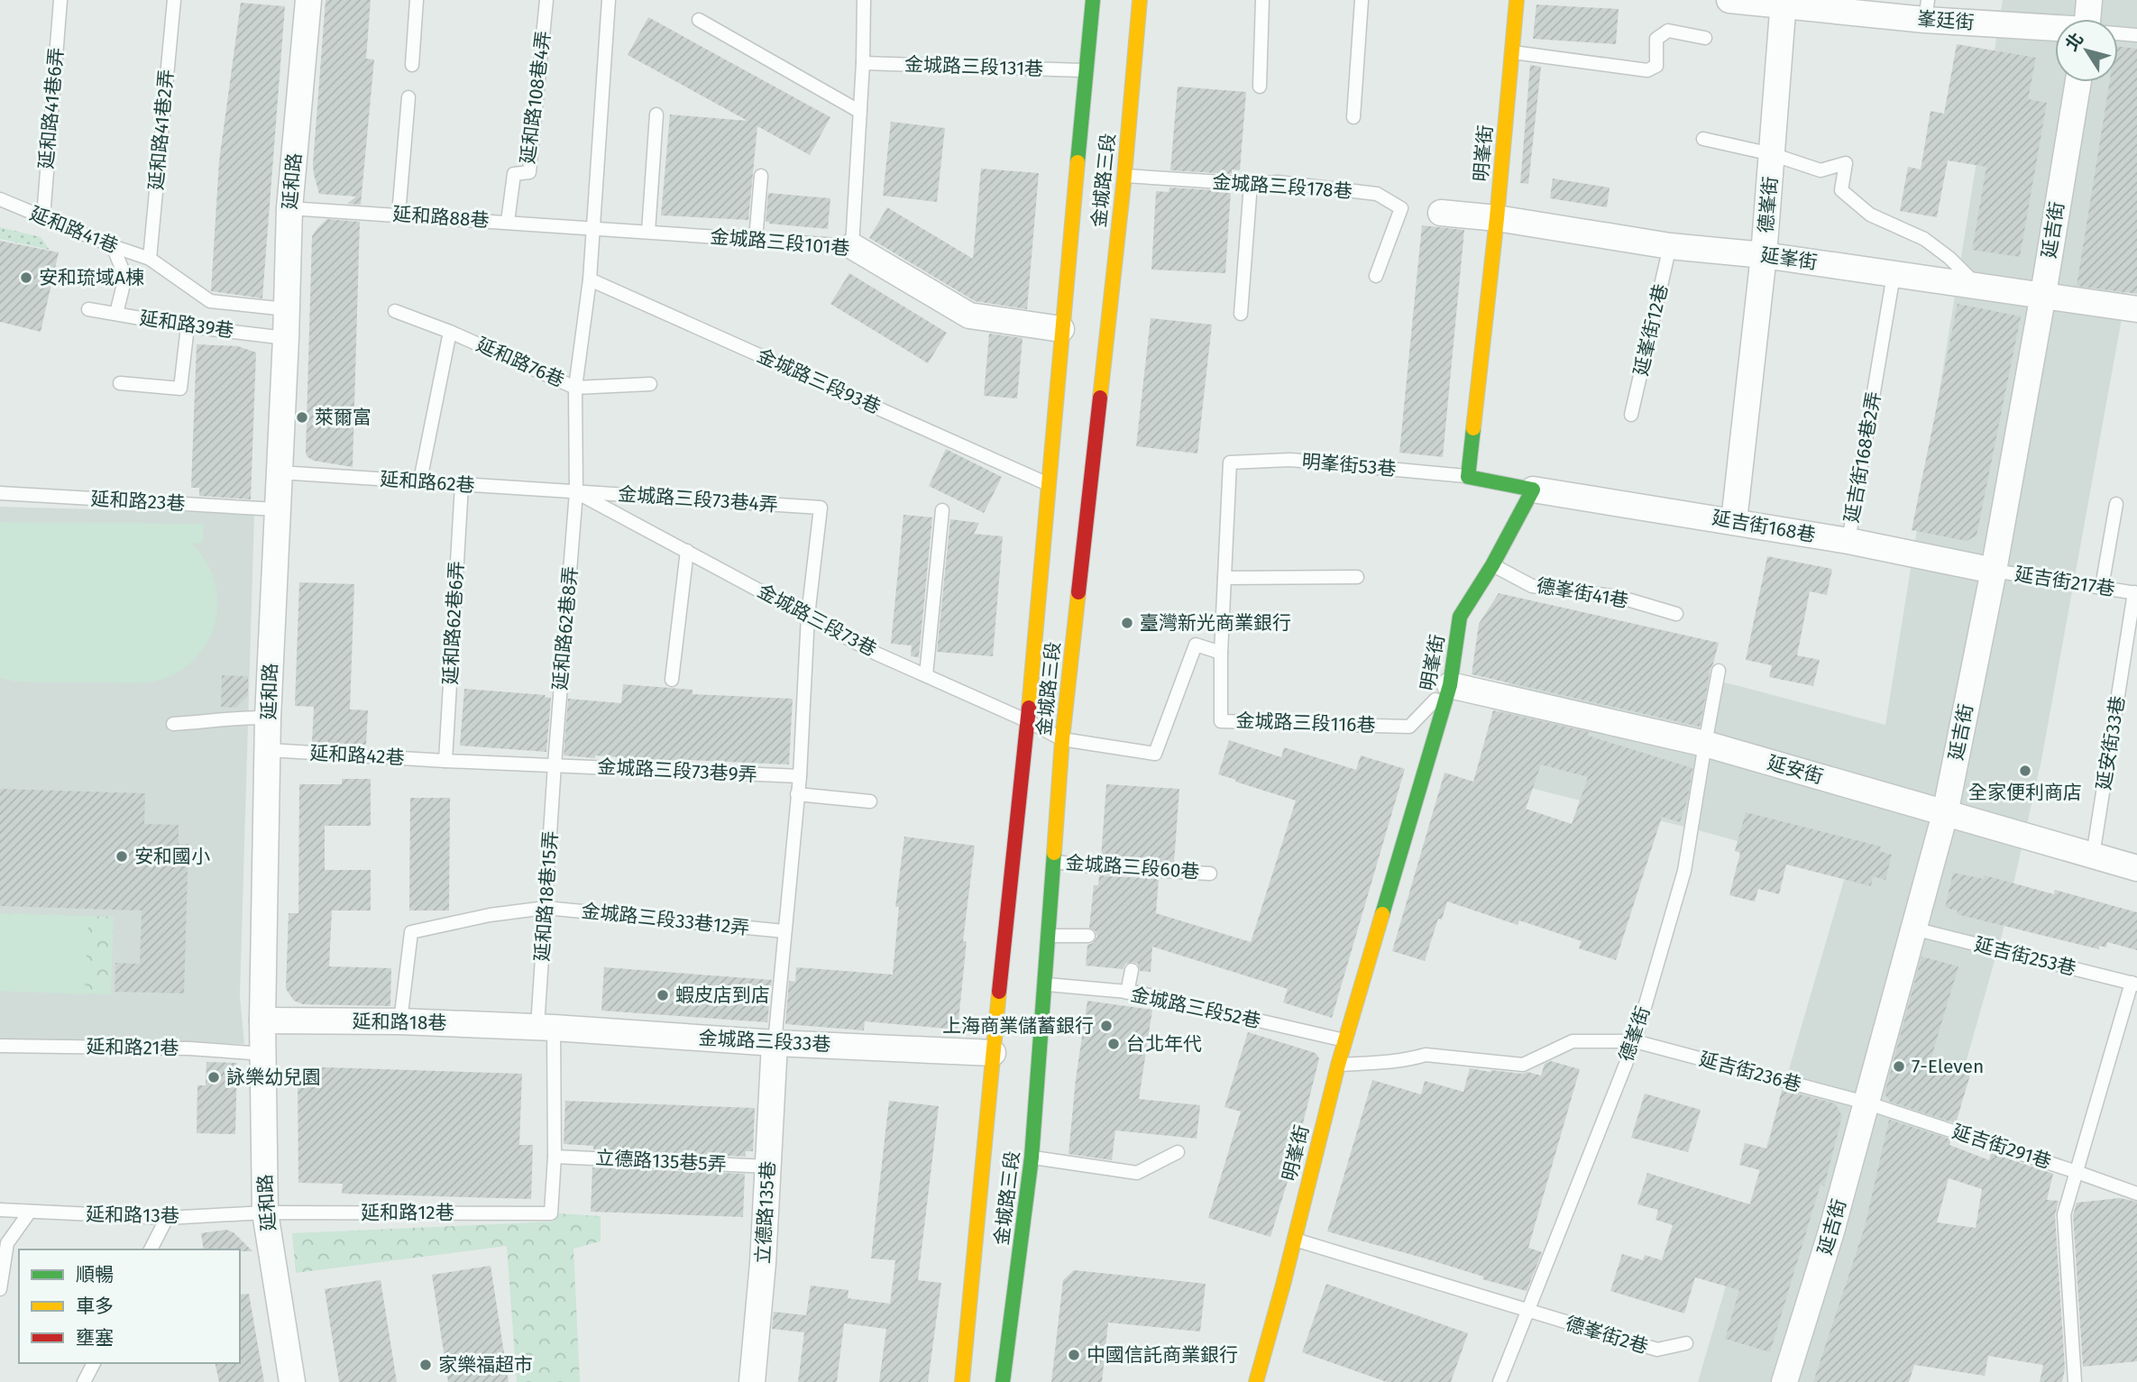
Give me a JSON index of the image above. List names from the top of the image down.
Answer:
{
  "streets": {
    "main road": ["明峯街", "金城路三段"],
    "street": [
      "峯廷街",
      "延和路",
      "德峯街",
      "延吉街",
      "金城路三段101巷",
      "延峯街",
      "延吉街168巷",
      "延安街",
      "延和路18巷",
      "金城路三段33巷",
      "立德路135巷"
    ],
    "lane": [
      "金城路三段131巷",
      "延和路108巷4弄",
      "延和路41巷6弄",
      "延和路41巷2弄",
      "金城路三段178巷",
      "延和路88巷",
      "延和路41巷",
      "延和路39巷",
      "延峯街12巷",
      "延和路76巷",
      "金城路三段93巷",
      "延吉街168巷2弄",
      "明峯街53巷",
      "延和路62巷",
      "金城路三段73巷4弄",
      "延和路23巷",
      "延吉街217巷",
      "德峯街41巷",
      "金城路三段73巷",
      "延和路62巷6弄",
      "延和路62巷8弄",
      "金城路三段116巷",
      "延安街33巷",
      "延和路42巷",
      "金城路三段73巷9弄",
      "金城路三段60巷",
      "延和路18巷15弄",
      "金城路三段33巷12弄",
      "延吉街253巷",
      "金城路三段52巷",
      "延和路21巷",
      "延吉街236巷",
      "延吉街291巷",
      "立德路135巷5弄",
      "延和路12巷",
      "延和路13巷",
      "德峯街2巷"
    ]
  },
  "crossings": [
    ["峯廷街", "德峯街"],
    ["金城路三段131巷", "金城路三段"],
    ["延和路108巷4弄", "延和路88巷"],
    ["延和路41巷6弄", "延和路41巷"],
    ["延和路41巷2弄", "延和路41巷"],
    ["明峯街", "延峯街"],
    ["明峯街", "明峯街53巷"],
    ["明峯街", "延吉街168巷"],
    ["明峯街", "德峯街41巷"],
    ["明峯街", "金城路三段116巷"],
    ["明峯街", "延安街"],
    ["明峯街", "金城路三段52巷"],
    ["明峯街", "延吉街236巷"],
    ["明峯街", "德峯街2巷"],
    ["金城路三段", "金城路三段178巷"],
    ["金城路三段", "金城路三段101巷"],
    ["金城路三段", "金城路三段93巷"],
    ["金城路三段", "金城路三段73巷"],
    ["金城路三段", "金城路三段60巷"],
    ["金城路三段", "金城路三段52巷"],
    ["金城路三段", "金城路三段33巷"],
    ["延和路", "延和路88巷"],
    ["延和路", "延和路41巷"],
    ["延和路", "延和路39巷"],
    ["延和路", "延和路62巷"],
    ["延和路", "延和路23巷"],
    ["延和路", "延和路42巷"],
    ["延和路", "延和路18巷"],
    ["延和路", "延和路21巷"],
    ["延和路", "延和路12巷"],
    ["延和路", "延和路13巷"],
    ["德峯街", "延峯街"],
    ["德峯街", "延吉街168巷"],
    ["德峯街", "延安街"],
    ["德峯街", "延吉街236巷"],
    ["德峯街", "德峯街2巷"],
    ["延和路88巷", "金城路三段101巷"],
    ["延和路88巷", "延和路62巷8弄"],
    ["延吉街", "延峯街"],
    ["延吉街", "延吉街168巷"],
    ["延吉街", "延吉街217巷"],
    ["延吉街", "延安街"],
    ["延吉街", "延吉街253巷"],
    ["延吉街", "延吉街236巷"],
    ["延吉街", "延吉街291巷"],
    ["金城路三段101巷", "延和路62巷8弄"],
    ["延峯街", "延峯街12巷"],
    ["延峯街", "延吉街168巷2弄"],
    ["延和路76巷", "延和路62巷8弄"],
    ["金城路三段93巷", "延和路62巷8弄"],
    ["延吉街168巷2弄", "延吉街168巷"],
    ["延和路62巷", "金城路三段73巷4弄"],
    ["延和路62巷", "金城路三段73巷"],
    ["延和路62巷", "延和路62巷6弄"],
    ["延和路62巷", "延和路62巷8弄"],
    ["金城路三段73巷4弄", "金城路三段73巷"],
    ["金城路三段73巷4弄", "延和路62巷8弄"],
    ["延吉街168巷", "延吉街217巷"],
    ["延吉街217巷", "延安街33巷"],
    ["金城路三段73巷", "延和路62巷8弄"],
    ["延和路62巷6弄", "延和路42巷"],
    ["延和路62巷8弄", "延和路42巷"],
    ["延和路62巷8弄", "金城路三段73巷9弄"],
    ["延和路62巷8弄", "延和路18巷15弄"],
    ["金城路三段116巷", "延安街"],
    ["延安街33巷", "延安街"],
    ["延和路42巷", "金城路三段73巷9弄"],
    ["延和路42巷", "延和路18巷15弄"],
    ["金城路三段73巷9弄", "延和路18巷15弄"],
    ["延和路18巷15弄", "金城路三段33巷12弄"],
    ["延和路18巷15弄", "延和路18巷"],
    ["延和路18巷15弄", "金城路三段33巷"],
    ["延和路18巷15弄", "立德路135巷5弄"],
    ["延和路18巷15弄", "延和路12巷"],
    ["金城路三段33巷12弄", "延和路18巷"],
    ["延和路18巷", "金城路三段33巷"],
    ["金城路三段33巷", "立德路135巷"],
    ["延吉街236巷", "延吉街291巷"],
    ["立德路135巷5弄", "立德路135巷"],
    ["延和路12巷", "延和路13巷"]
  ],
  "places": [
    "安和琉域A棟",
    "萊爾富",
    "臺灣新光商業銀行",
    "全家便利商店",
    "安和國小",
    "蝦皮店到店",
    "上海商業儲蓄銀行",
    "台北年代",
    "7-Eleven",
    "詠樂幼兒園",
    "中國信託商業銀行",
    "家樂福超市"
  ],
  "legend": ["順暢", "車多", "壅塞"],
  "north": "top left"
}
